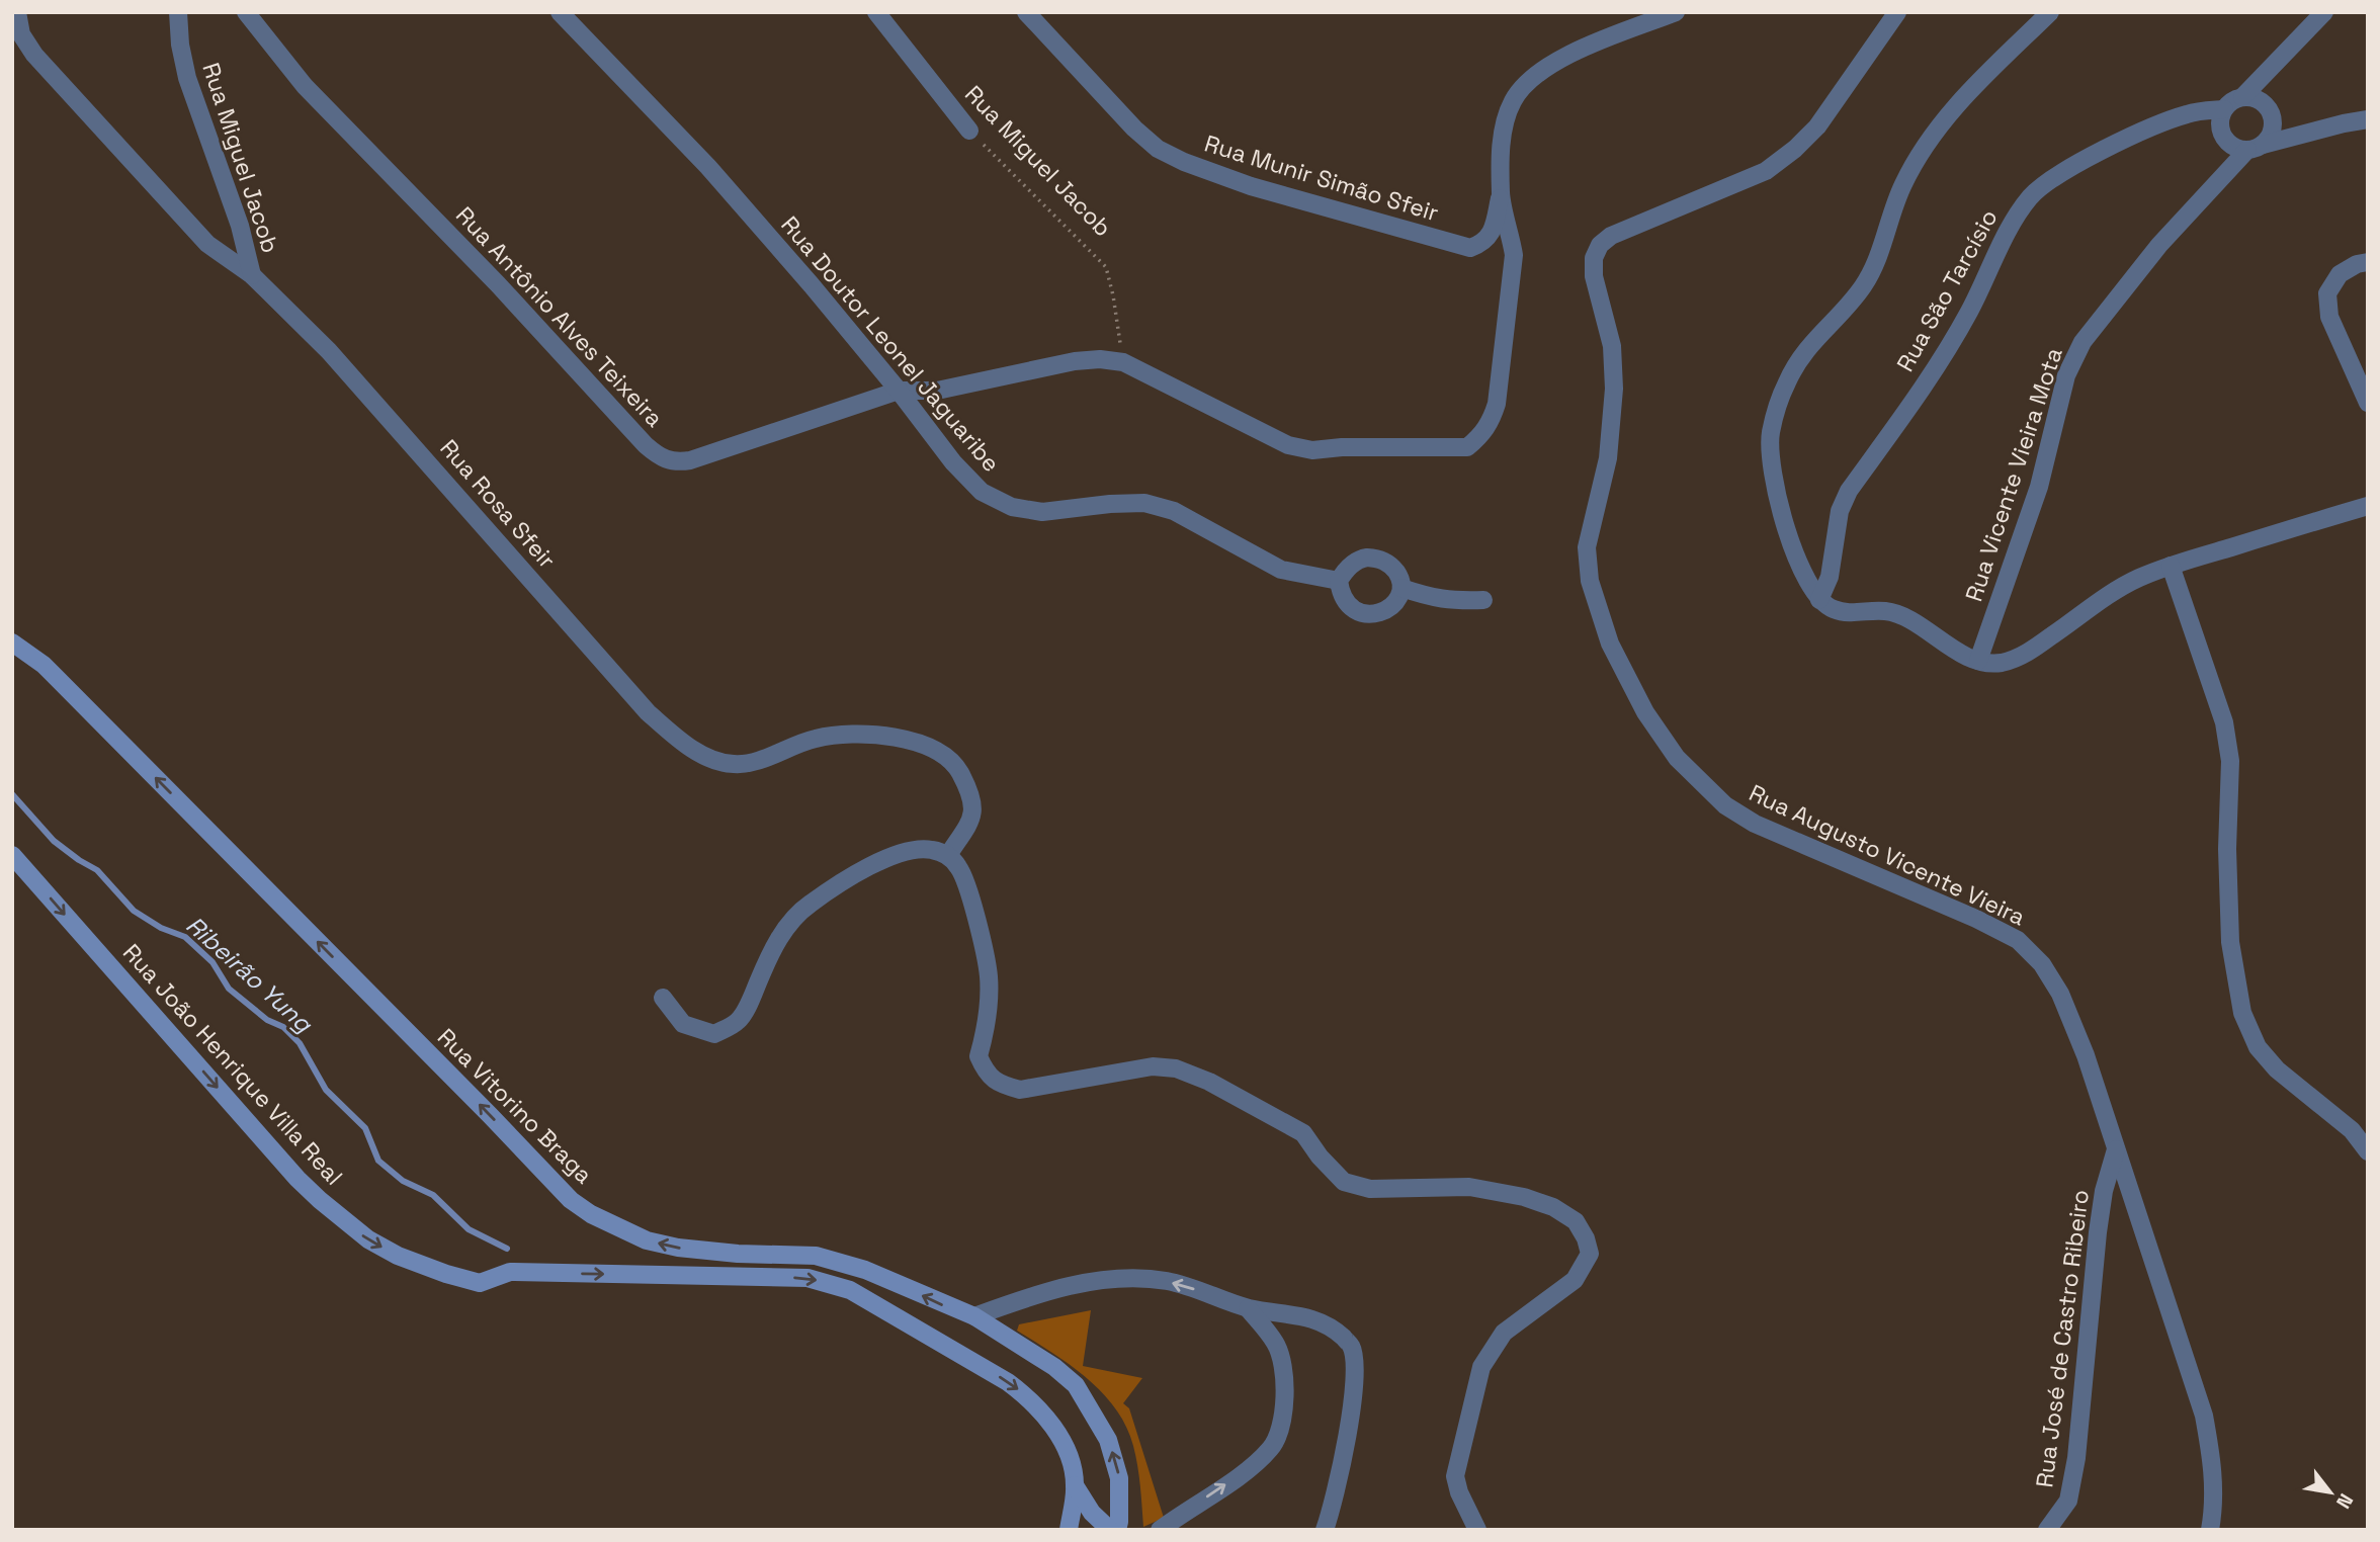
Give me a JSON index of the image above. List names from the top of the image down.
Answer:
{
  "streets": {
    "main road": ["Rua João Henrique Villa Real", "Rua Vitorino Braga"],
    "street": [
      "Rua Miguel Jacob",
      "Rua Munir Simão Sfeir",
      "Rua São Tarcísio",
      "Rua Antônio Alves Teixeira",
      "Rua Doutor Leonel Jaguaribe",
      "Rua Vicente Vieira Mota",
      "Rua Rosa Sfeir",
      "Rua Augusto Vicente Vieira",
      "Rua José de Castro Ribeiro"
    ]
  },
  "crossings": [
    ["Rua Miguel Jacob", "Rua Antônio Alves Teixeira"],
    ["Rua Miguel Jacob", "Rua Rosa Sfeir"],
    ["Rua São Tarcísio", "Rua Vicente Vieira Mota"],
    ["Rua Antônio Alves Teixeira", "Rua Doutor Leonel Jaguaribe"],
    ["Rua Augusto Vicente Vieira", "Rua José de Castro Ribeiro"]
  ],
  "one_way": ["Rua João Henrique Villa Real", "Rua Vitorino Braga"],
  "water": ["Ribeirão Yung"],
  "north": "bottom right"
}
